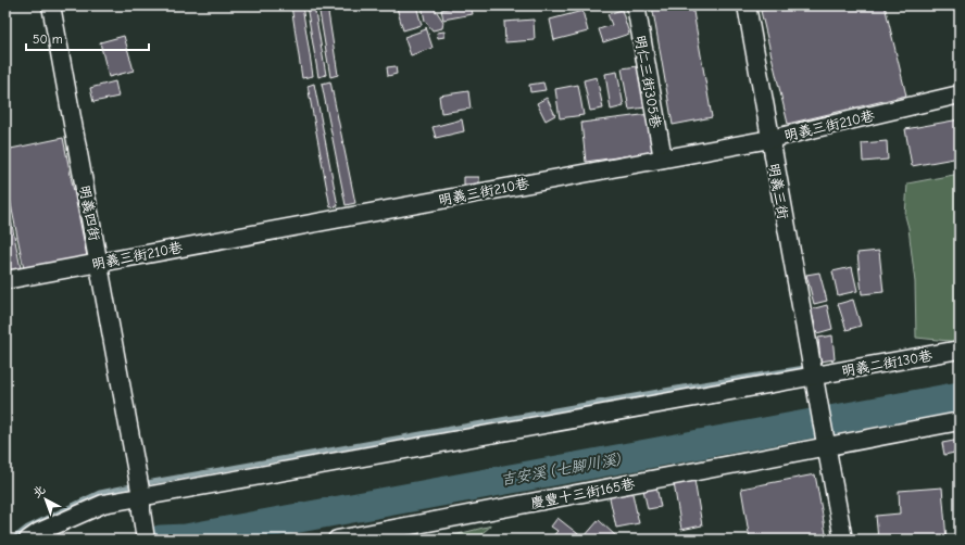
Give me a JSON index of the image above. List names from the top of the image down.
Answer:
{
  "streets": {
    "street": [
      "明仁三街305巷",
      "明義三街210巷",
      "明義三街",
      "明義四街",
      "明義二街130巷",
      "慶豐十三街165巷"
    ]
  },
  "crossings": [
    ["明仁三街305巷", "明義三街210巷"],
    ["明義三街210巷", "明義三街"],
    ["明義三街210巷", "明義四街"],
    ["明義三街", "明義二街130巷"],
    ["明義三街", "慶豐十三街165巷"],
    ["明義四街", "明義二街130巷"]
  ],
  "water": ["吉安溪 (七腳川溪)"],
  "scale_bar": "50 m",
  "north": "top left"
}
